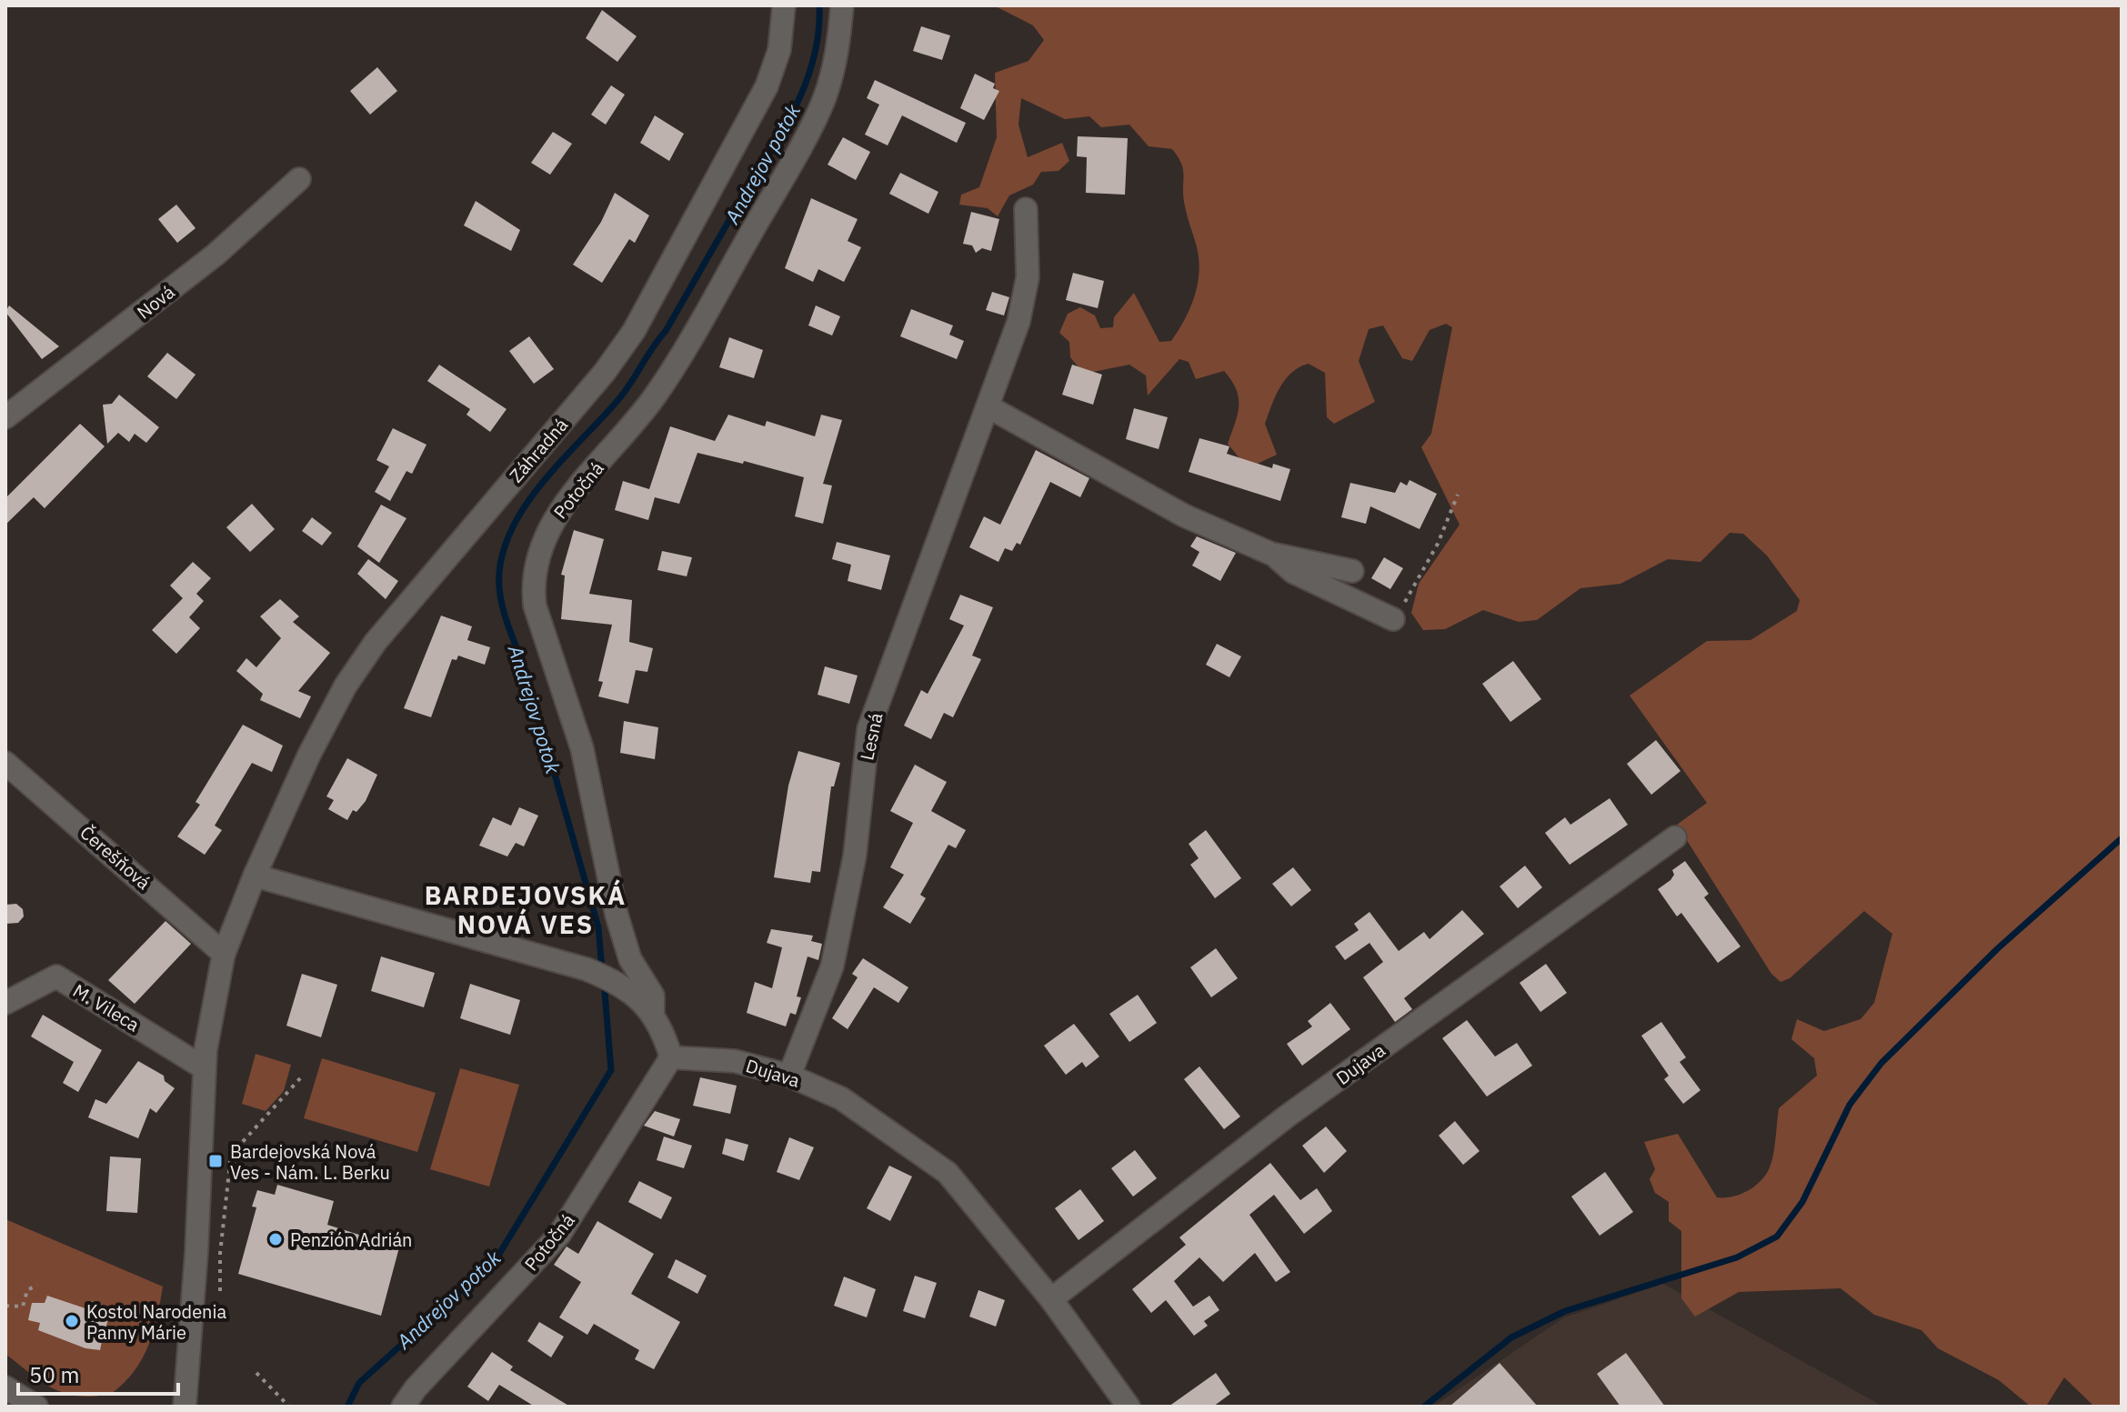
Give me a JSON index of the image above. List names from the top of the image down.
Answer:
{
  "streets": {
    "street": [
      "Nová",
      "Záhradná",
      "Potočná",
      "Lesná",
      "Čerešňová",
      "M. Vileca",
      "Dujava"
    ]
  },
  "crossings": [
    ["Záhradná", "Čerešňová"],
    ["Záhradná", "M. Vileca"],
    ["Potočná", "Dujava"],
    ["Lesná", "Dujava"]
  ],
  "districts": ["BARDEJOVSKÁ NOVÁ VES"],
  "water": ["Andrejov potok"],
  "places": {
    "transit": ["Bardejovská Nová Ves - Nám. L. Berku"],
    "other": ["Penzión Adrián", "Kostol Narodenia Panny Márie"]
  },
  "scale_bar": "50 m"
}
